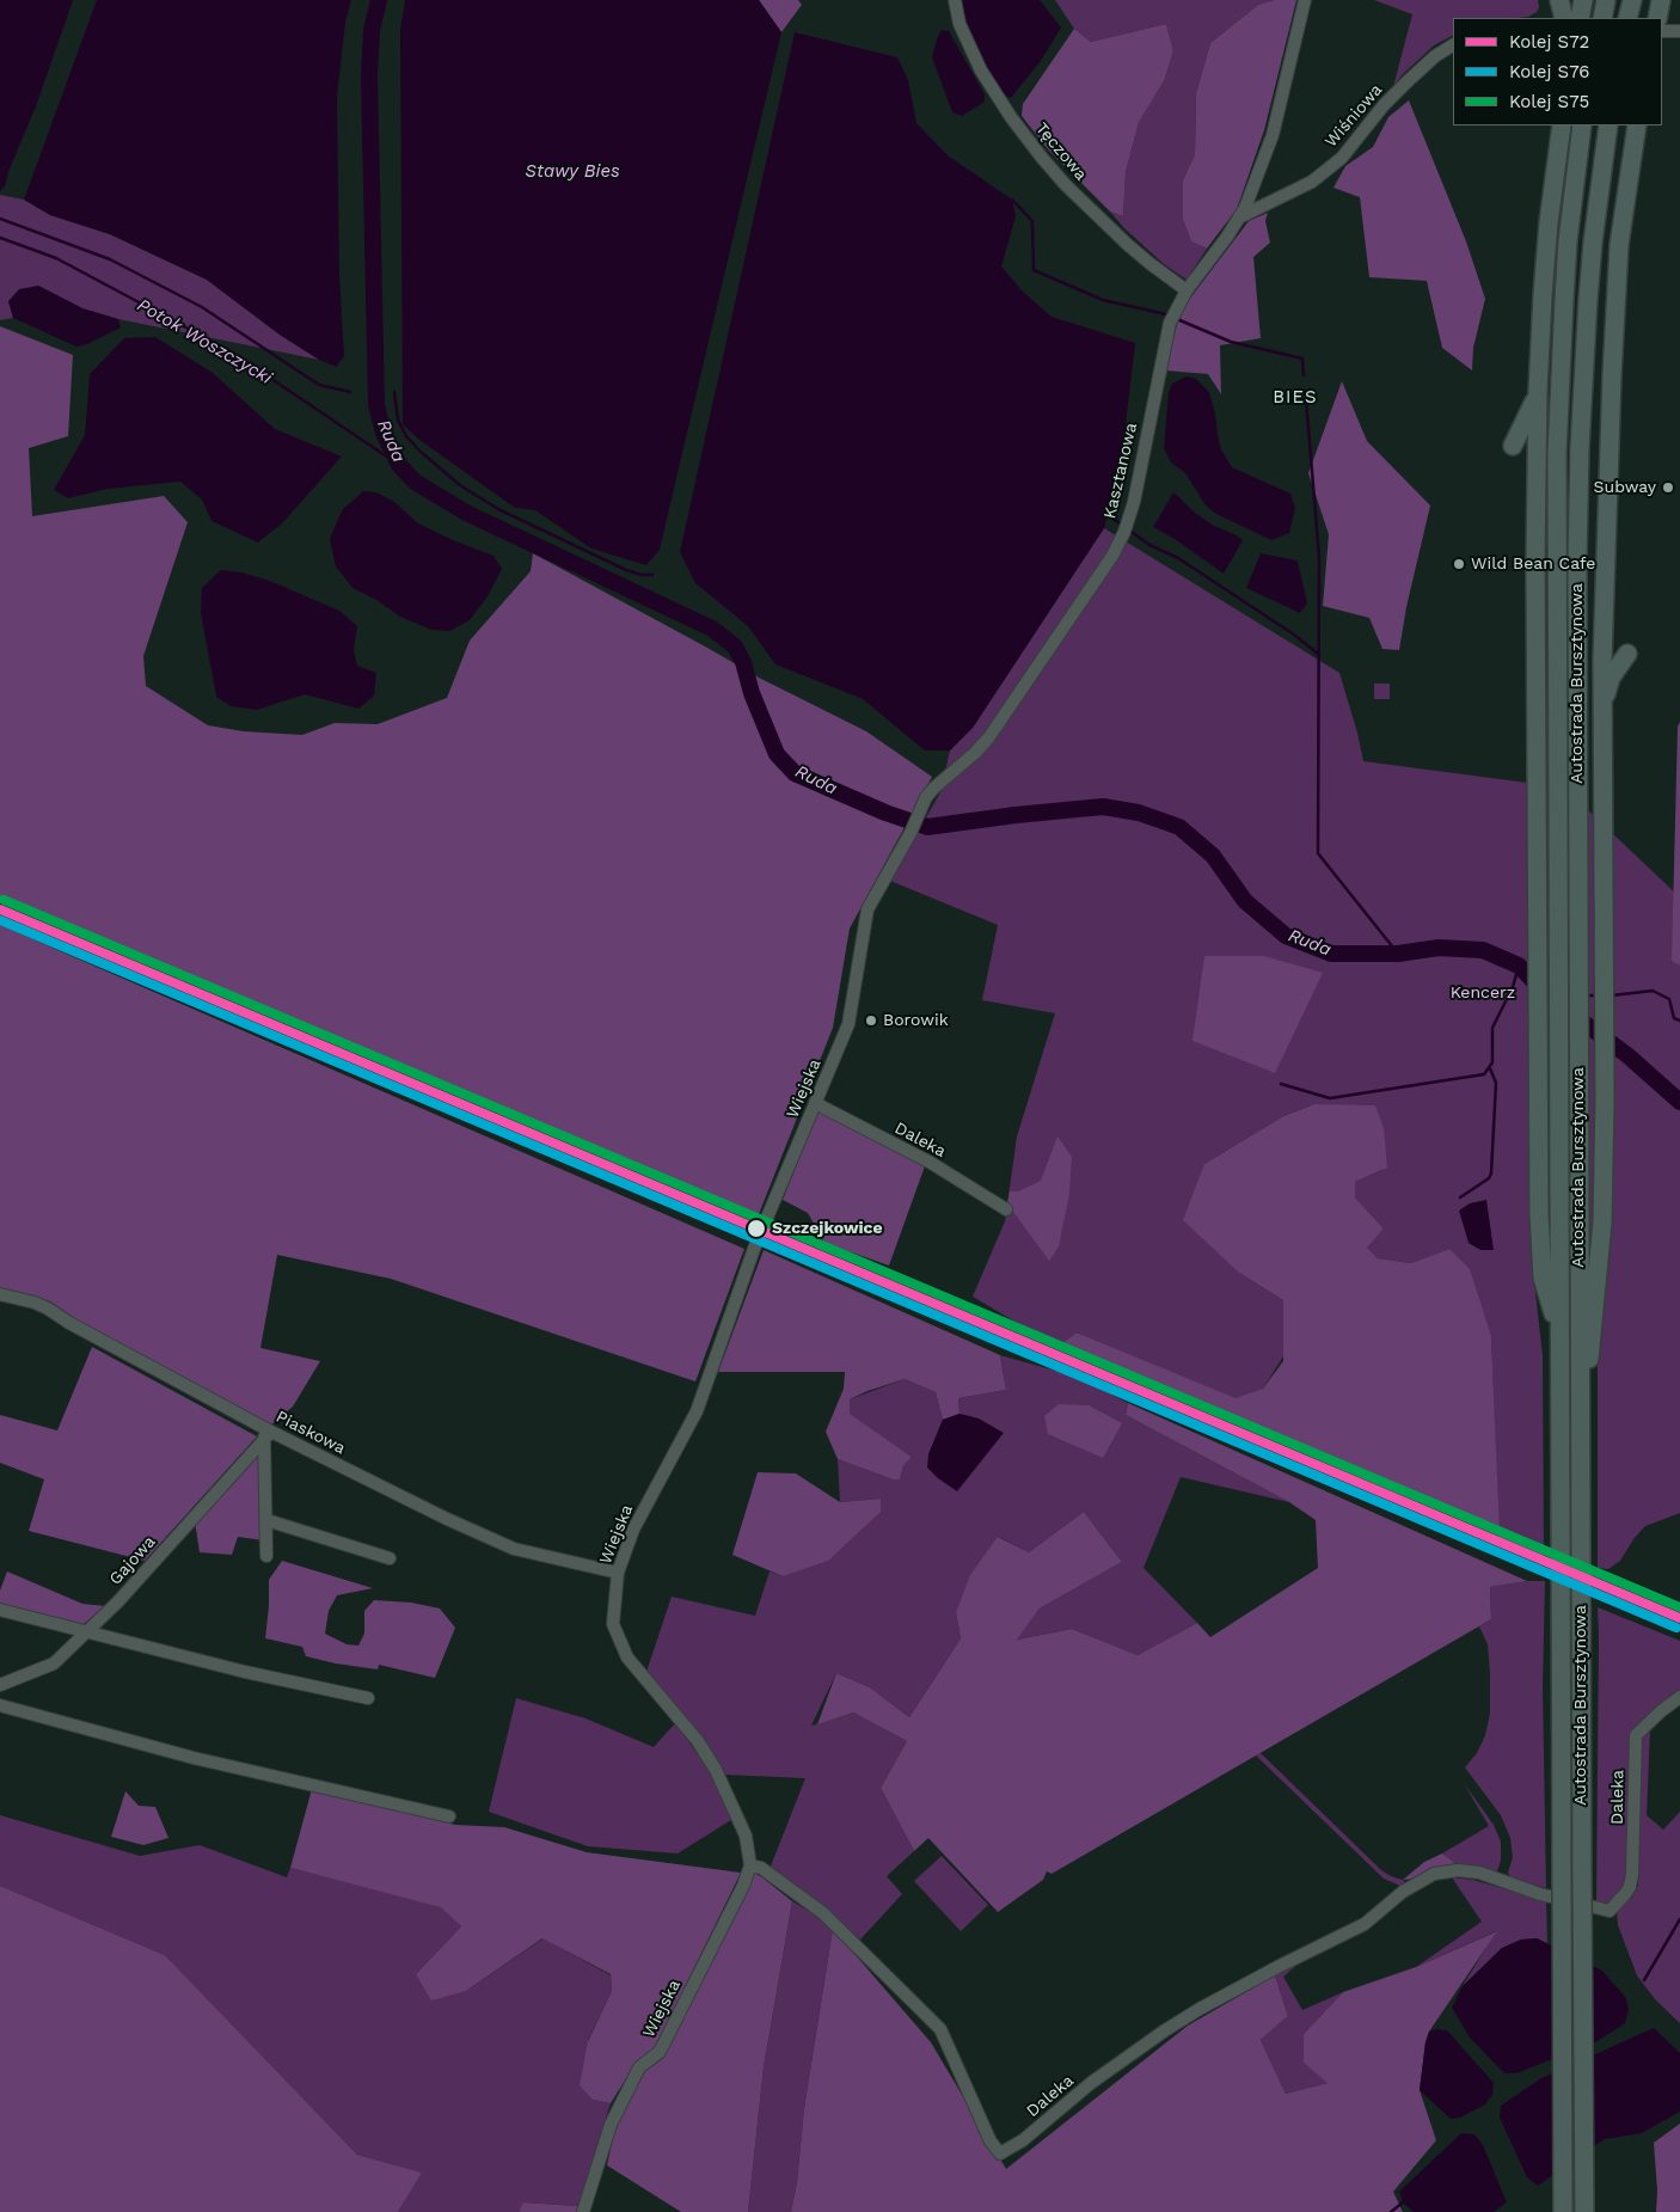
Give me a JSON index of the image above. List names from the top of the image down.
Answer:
{
  "streets": {
    "highway": ["Autostrada Bursztynowa"],
    "street": [
      "Wiśniowa",
      "Tęczowa",
      "Kasztanowa",
      "Wiejska",
      "Daleka",
      "Piaskowa",
      "Gajowa"
    ]
  },
  "crossings": [
    ["Wiśniowa", "Kasztanowa"],
    ["Tęczowa", "Kasztanowa"],
    ["Kasztanowa", "Wiejska"],
    ["Wiejska", "Daleka"],
    ["Wiejska", "Piaskowa"],
    ["Piaskowa", "Gajowa"]
  ],
  "districts": ["BIES"],
  "water": ["Stawy Bies", "Potok Woszczycki", "Ruda"],
  "parks": ["Kencerz"],
  "places": [
    "Subway",
    "Wild Bean Cafe",
    "Borowik",
    "Szczejkowice"
  ],
  "lines": ["rail line S75", "rail line S72", "rail line S76"],
  "legend": ["Kolej S72", "Kolej S76", "Kolej S75"]
}
